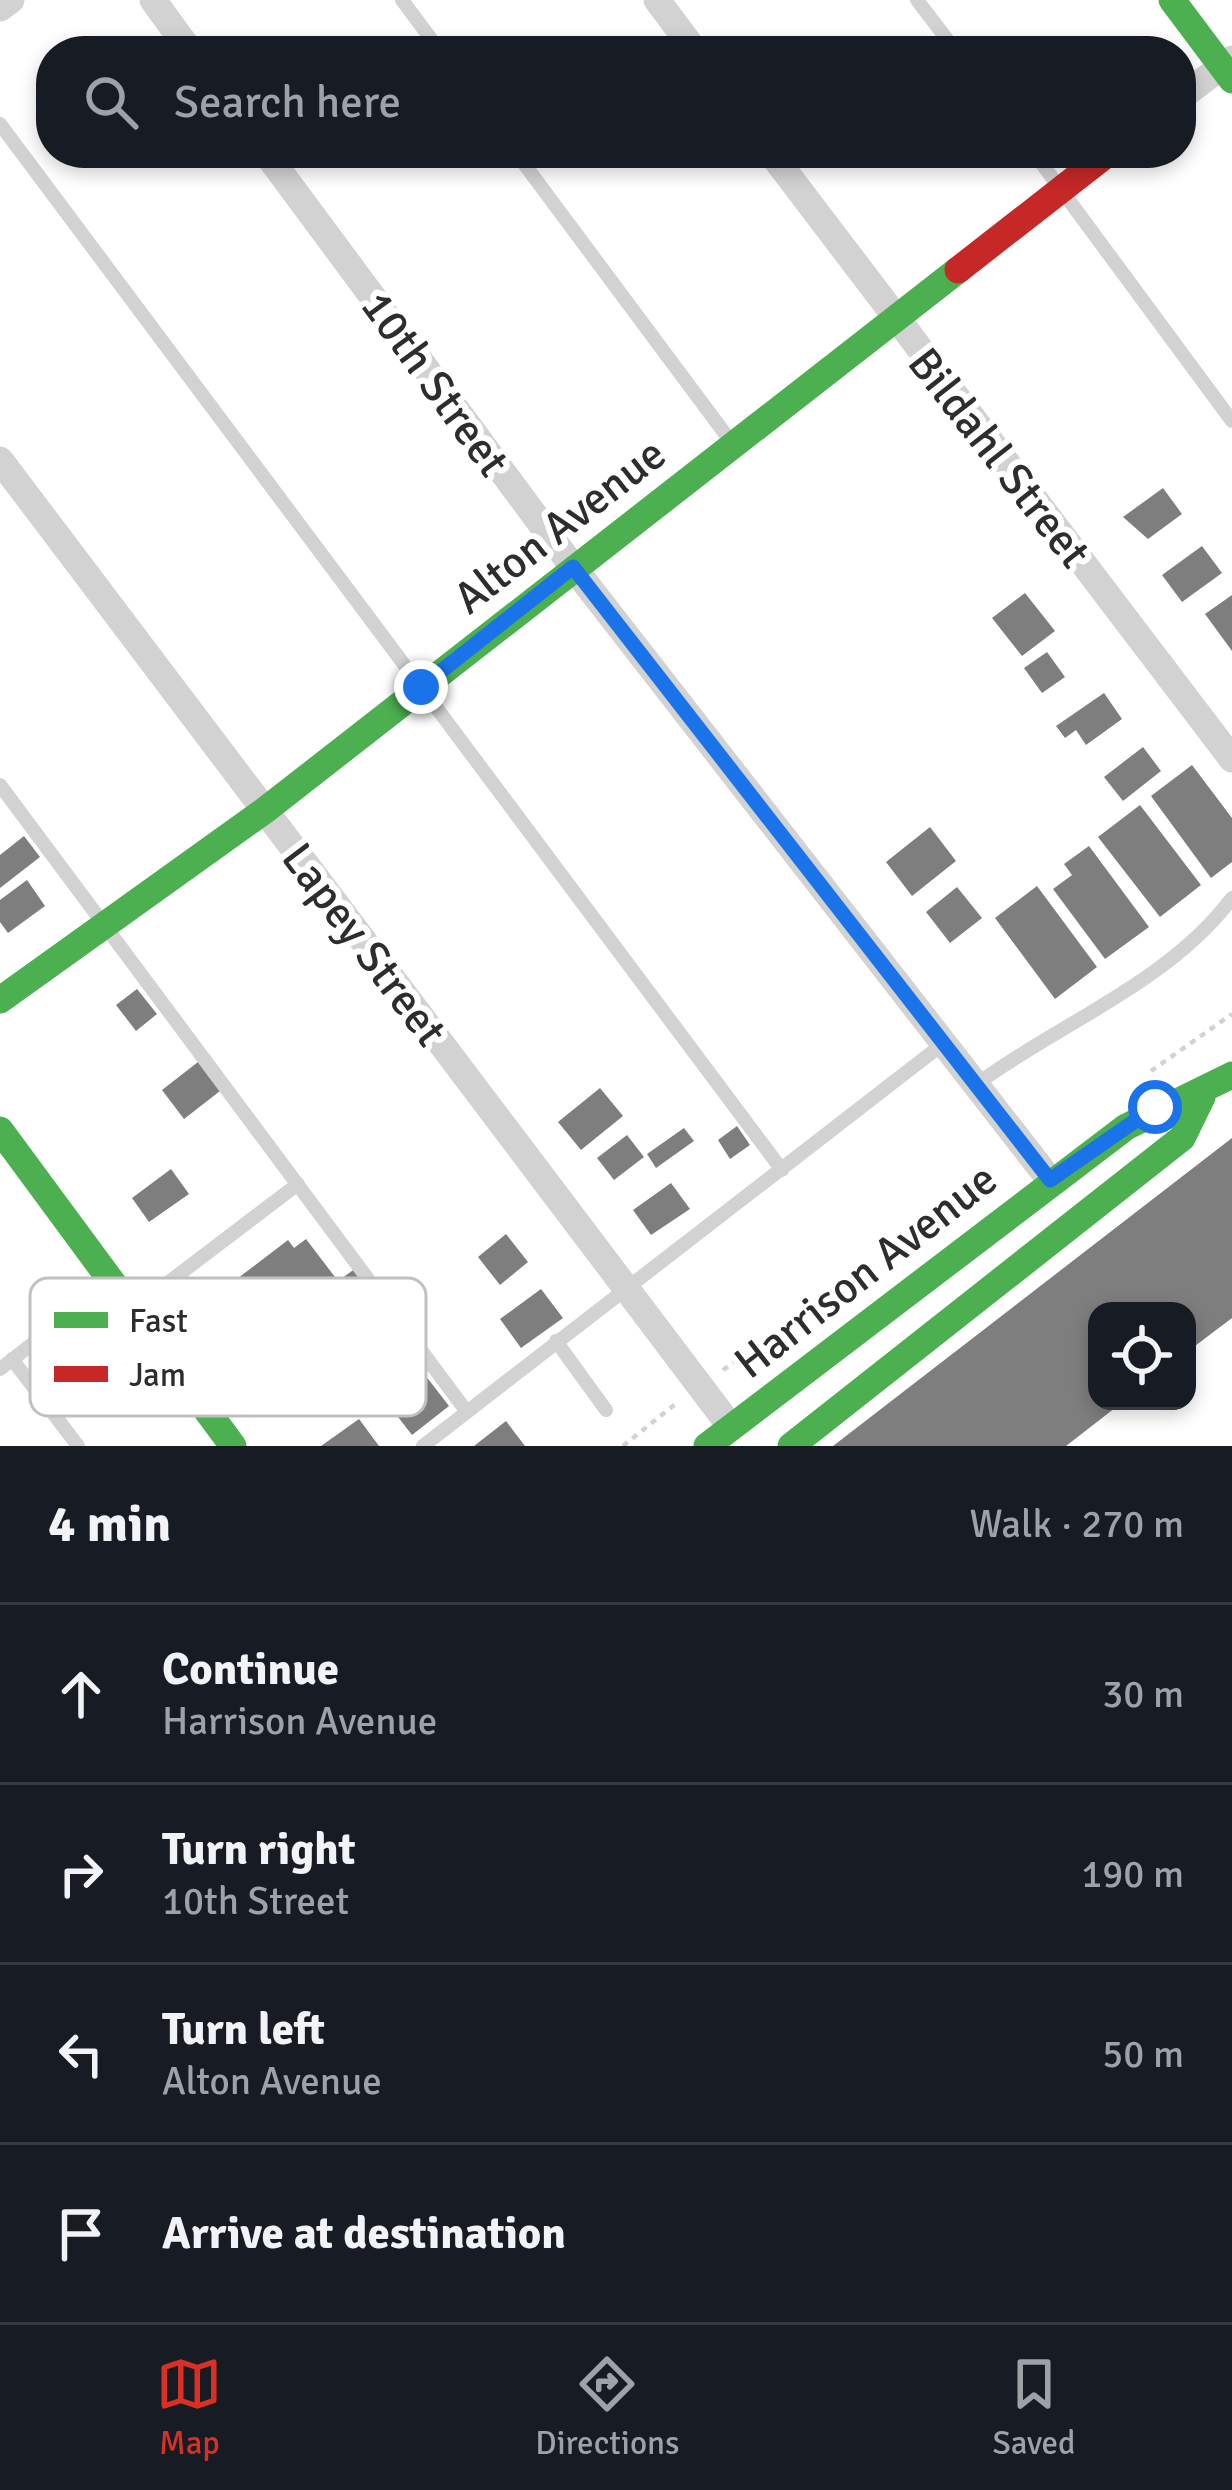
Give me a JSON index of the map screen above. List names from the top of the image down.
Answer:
{
  "streets": {
    "main road": ["Alton Avenue", "Harrison Avenue"],
    "street": ["10th Street", "Bildahl Street", "Lapey Street"]
  },
  "crossings": [
    ["10th Street", "Alton Avenue"],
    ["10th Street", "Harrison Avenue"],
    ["Bildahl Street", "Alton Avenue"],
    ["Alton Avenue", "Lapey Street"],
    ["Lapey Street", "Harrison Avenue"]
  ],
  "legend": ["Fast", "Jam"],
  "page": {
    "search": "Search here",
    "heading": ["4 min", "Walk · 270 m"],
    "list": [
      ["Continue", "Harrison Avenue", "30 m"],
      ["Turn right", "10th Street", "190 m"],
      ["Turn left", "Alton Avenue", "50 m"],
      "Arrive at destination"
    ],
    "nav": ["Map", "Directions", "Saved"]
  }
}
